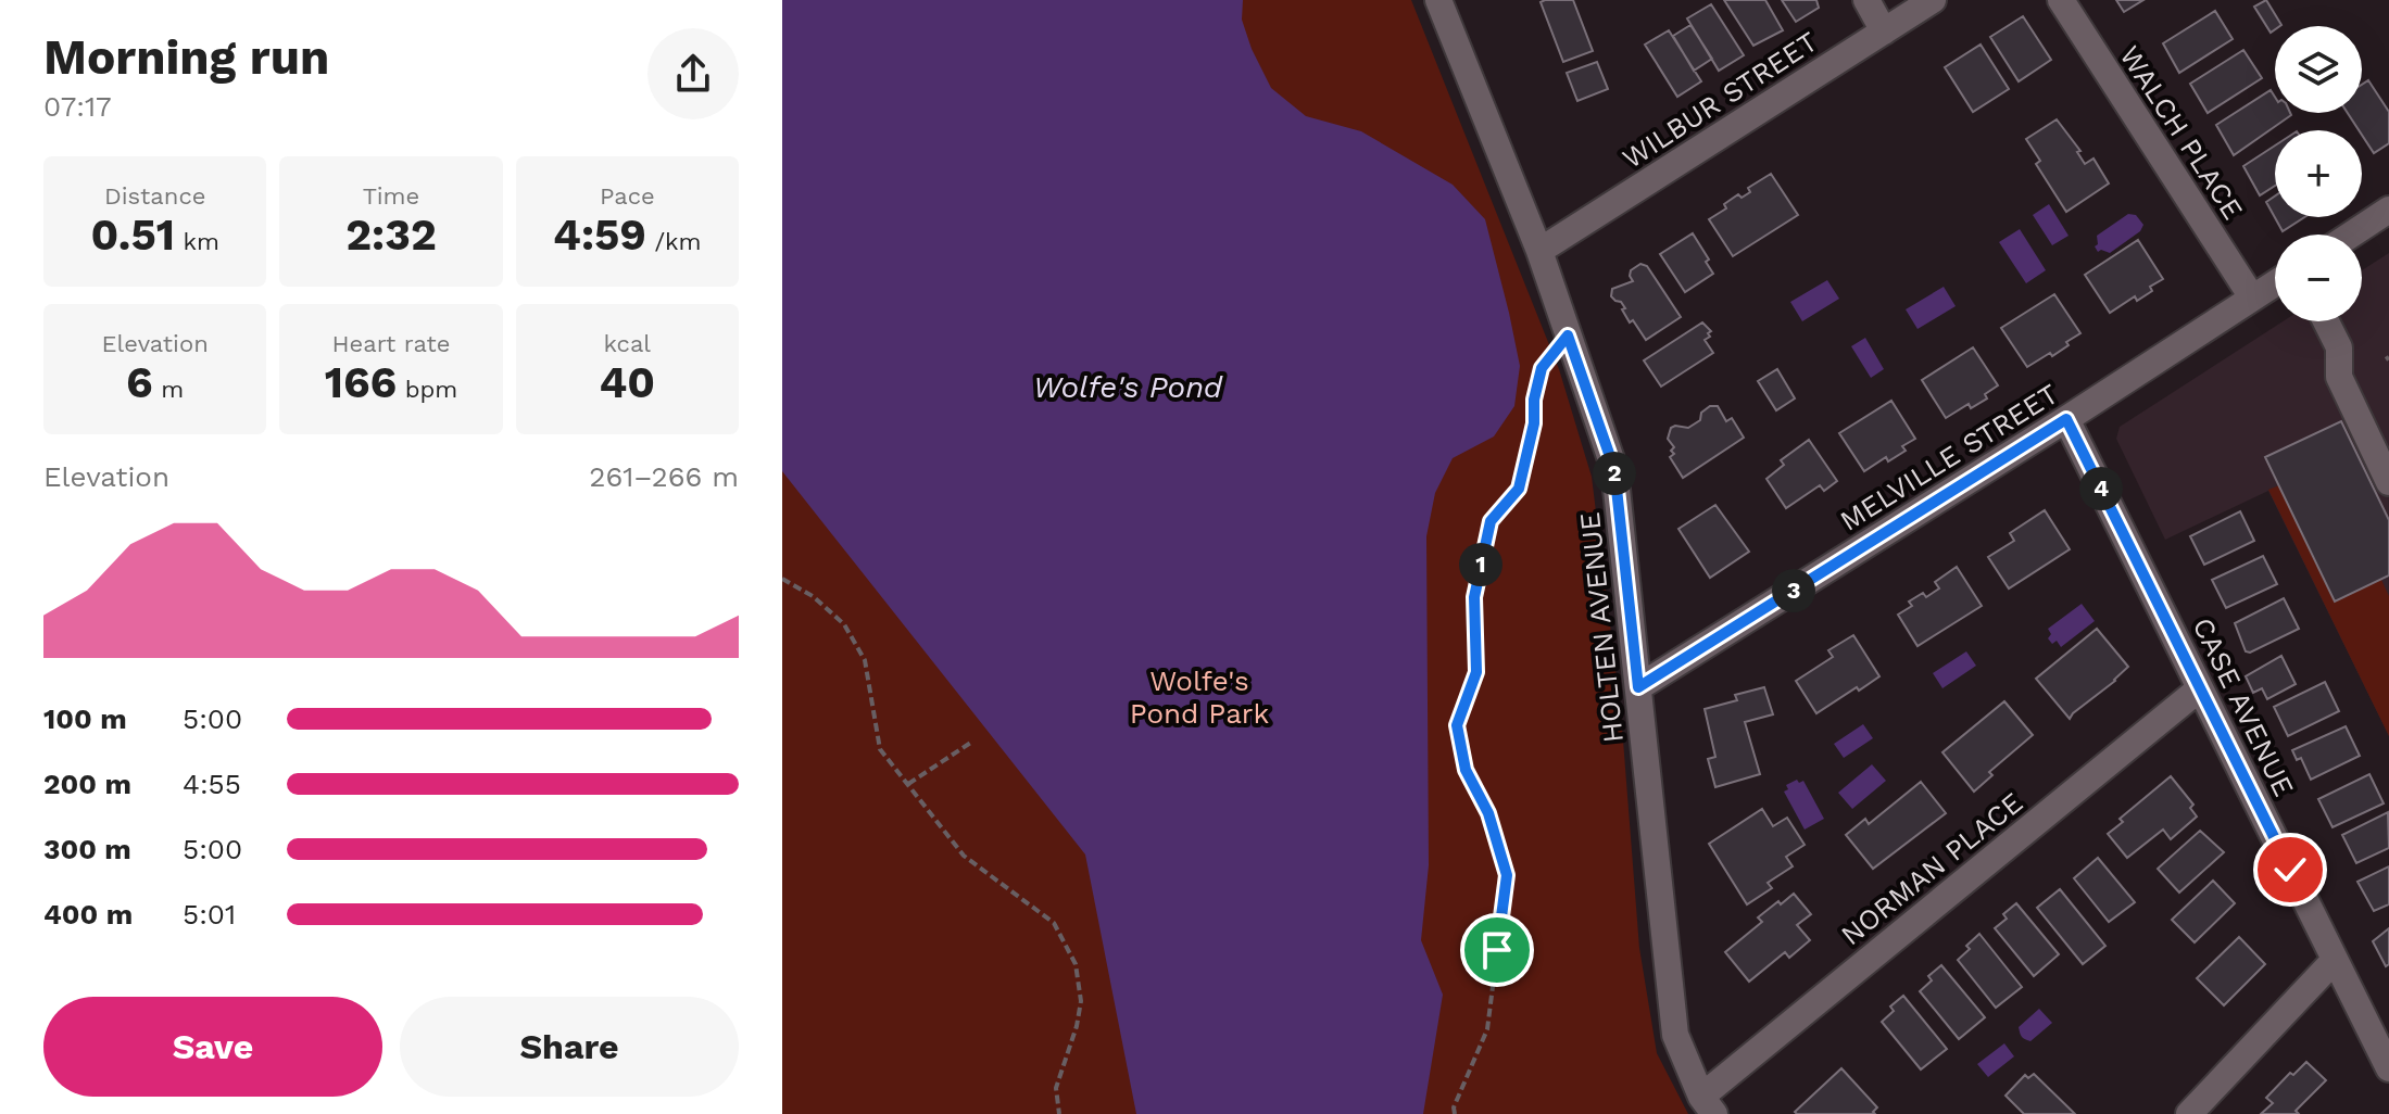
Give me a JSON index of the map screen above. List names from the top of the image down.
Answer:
{
  "streets": {
    "street": [
      "WILBUR STREET",
      "WALCH PLACE",
      "MELVILLE STREET",
      "HOLTEN AVENUE",
      "CASE AVENUE",
      "NORMAN PLACE"
    ]
  },
  "crossings": [
    ["WILBUR STREET", "HOLTEN AVENUE"],
    ["WALCH PLACE", "MELVILLE STREET"],
    ["MELVILLE STREET", "HOLTEN AVENUE"],
    ["MELVILLE STREET", "CASE AVENUE"],
    ["HOLTEN AVENUE", "NORMAN PLACE"],
    ["CASE AVENUE", "NORMAN PLACE"]
  ],
  "water": ["Wolfe's Pond"],
  "parks": ["Wolfe's Pond Park"],
  "page": {
    "heading": ["Morning run", "07:17"],
    "map_buttons": ["+", "−"],
    "stats": [
      ["Distance", "0.51 km"],
      ["Time", "2:32"],
      ["Pace", "4:59 /km"],
      ["Elevation", "6 m"],
      ["Heart rate", "166 bpm"],
      ["kcal", "40"]
    ],
    "chart": ["Elevation", "261–266 m"],
    "pins": [
      "2",
      "4",
      "1",
      "3"
    ],
    "list": [
      {
        "name": "100 m",
        "note": "5:00"
      },
      {
        "name": "200 m",
        "note": "4:55"
      },
      {
        "name": "300 m",
        "note": "5:00"
      },
      {
        "name": "400 m",
        "note": "5:01"
      }
    ],
    "buttons": ["Save", "Share"]
  }
}
